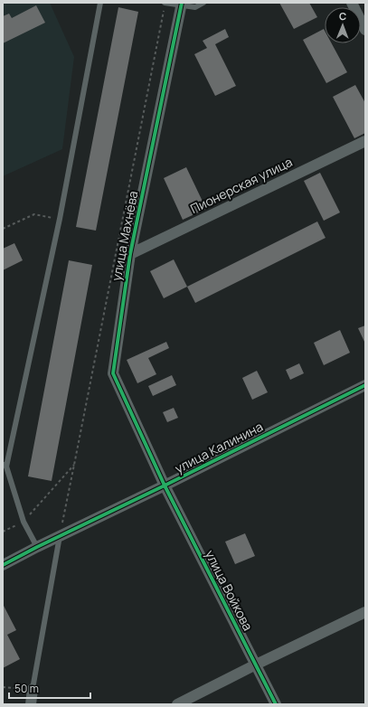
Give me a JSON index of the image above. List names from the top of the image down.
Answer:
{
  "streets": {
    "street": [
      "Пионерская улица",
      "улица Махнёва",
      "улица Калинина",
      "улица Войкова"
    ]
  },
  "crossings": [
    ["Пионерская улица", "улица Махнёва"],
    ["улица Махнёва", "улица Калинина"],
    ["улица Махнёва", "улица Войкова"],
    ["улица Калинина", "улица Войкова"]
  ],
  "scale_bar": "50 m",
  "north": "top"
}
